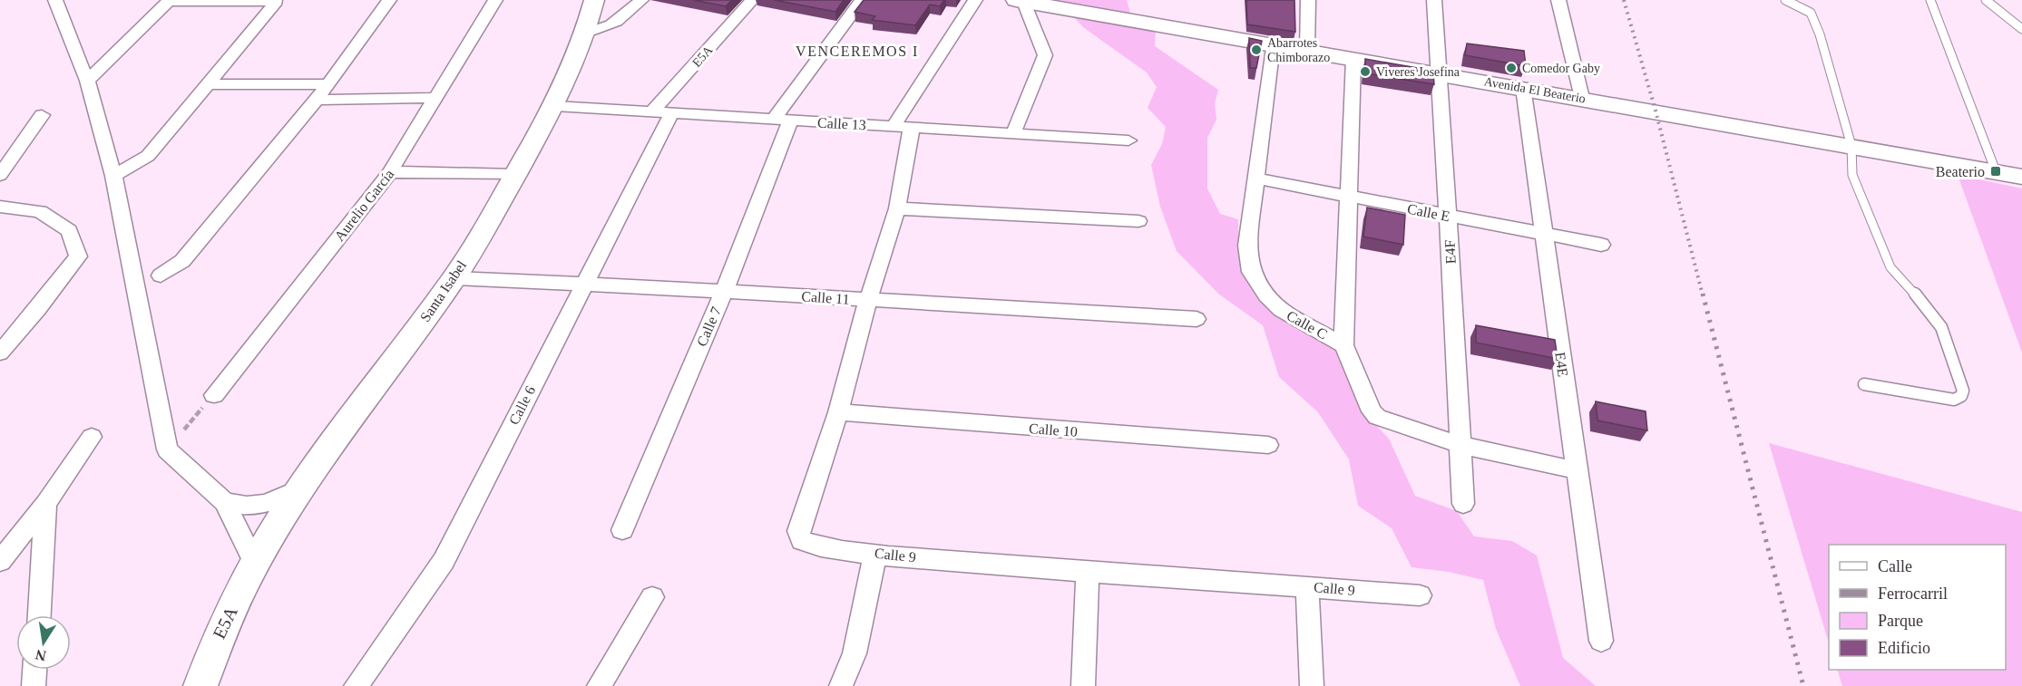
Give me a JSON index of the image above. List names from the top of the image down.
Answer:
{
  "streets": {
    "street": [
      "E5A",
      "Avenida El Beaterio",
      "Calle 13",
      "Aurelio García",
      "Calle E",
      "E4F",
      "Santa Isabel",
      "Calle 11",
      "Calle C",
      "Calle 7",
      "E4E",
      "Calle 6",
      "Calle 10",
      "Calle 9"
    ]
  },
  "crossings": [
    ["E5A", "Calle 13"],
    ["E5A", "Santa Isabel"],
    ["E5A", "Calle 6"],
    ["Avenida El Beaterio", "E4F"],
    ["Avenida El Beaterio", "Calle C"],
    ["Avenida El Beaterio", "E4E"],
    ["Calle 13", "Santa Isabel"],
    ["Calle 13", "Calle 7"],
    ["Calle 13", "Calle 6"],
    ["Calle 13", "Calle 9"],
    ["Calle E", "E4F"],
    ["Calle E", "Calle C"],
    ["Calle E", "E4E"],
    ["E4F", "Calle C"],
    ["Santa Isabel", "Calle 11"],
    ["Calle 11", "Calle 7"],
    ["Calle 11", "Calle 6"],
    ["Calle 11", "Calle 9"],
    ["Calle C", "E4E"],
    ["Calle 10", "Calle 9"]
  ],
  "districts": ["VENCEREMOS I"],
  "places": {
    "other": ["Abarrotes Chimborazo", "Comedor Gaby", "Viveres Josefina"],
    "transit": ["Beaterio"]
  },
  "legend": [
    "Calle",
    "Ferrocarril",
    "Parque",
    "Edificio"
  ],
  "north": "bottom"
}
